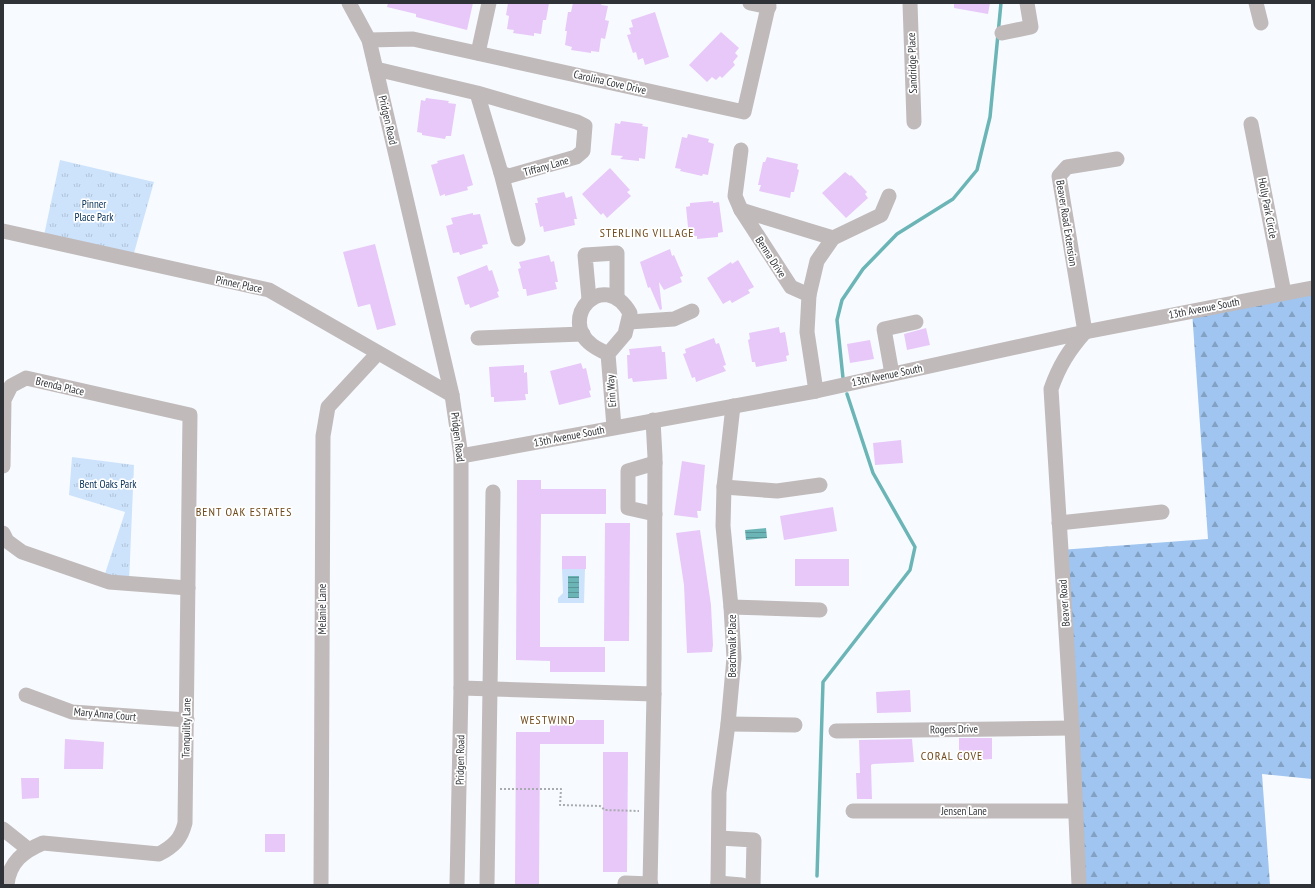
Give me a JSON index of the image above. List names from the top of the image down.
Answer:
{
  "streets": {
    "street": [
      "Sandridge Place",
      "Carolina Cove Drive",
      "Pridgen Road",
      "Tiffany Lane",
      "Holly Park Circle",
      "Beaver Road Extension",
      "Benna Drive",
      "Pinner Place",
      "13th Avenue South",
      "Brenda Place",
      "Erin Way",
      "Beaver Road",
      "Melanie Lane",
      "Beachwalk Place",
      "Mary Anna Court",
      "Tranquility Lane",
      "Rogers Drive",
      "Jensen Lane"
    ]
  },
  "crossings": [
    ["Carolina Cove Drive", "Pridgen Road"],
    ["Pridgen Road", "Tiffany Lane"],
    ["Pridgen Road", "Pinner Place"],
    ["Pridgen Road", "13th Avenue South"],
    ["Holly Park Circle", "13th Avenue South"],
    ["Beaver Road Extension", "13th Avenue South"],
    ["Beaver Road Extension", "Beaver Road"],
    ["Pinner Place", "Melanie Lane"],
    ["13th Avenue South", "Erin Way"],
    ["13th Avenue South", "Beaver Road"],
    ["13th Avenue South", "Beachwalk Place"],
    ["Brenda Place", "Tranquility Lane"],
    ["Beaver Road", "Rogers Drive"],
    ["Beaver Road", "Jensen Lane"],
    ["Mary Anna Court", "Tranquility Lane"]
  ],
  "districts": [
    "STERLING VILLAGE",
    "BENT OAK ESTATES",
    "WESTWIND",
    "CORAL COVE"
  ],
  "parks": ["Pinner Place Park", "Bent Oaks Park"]
}
